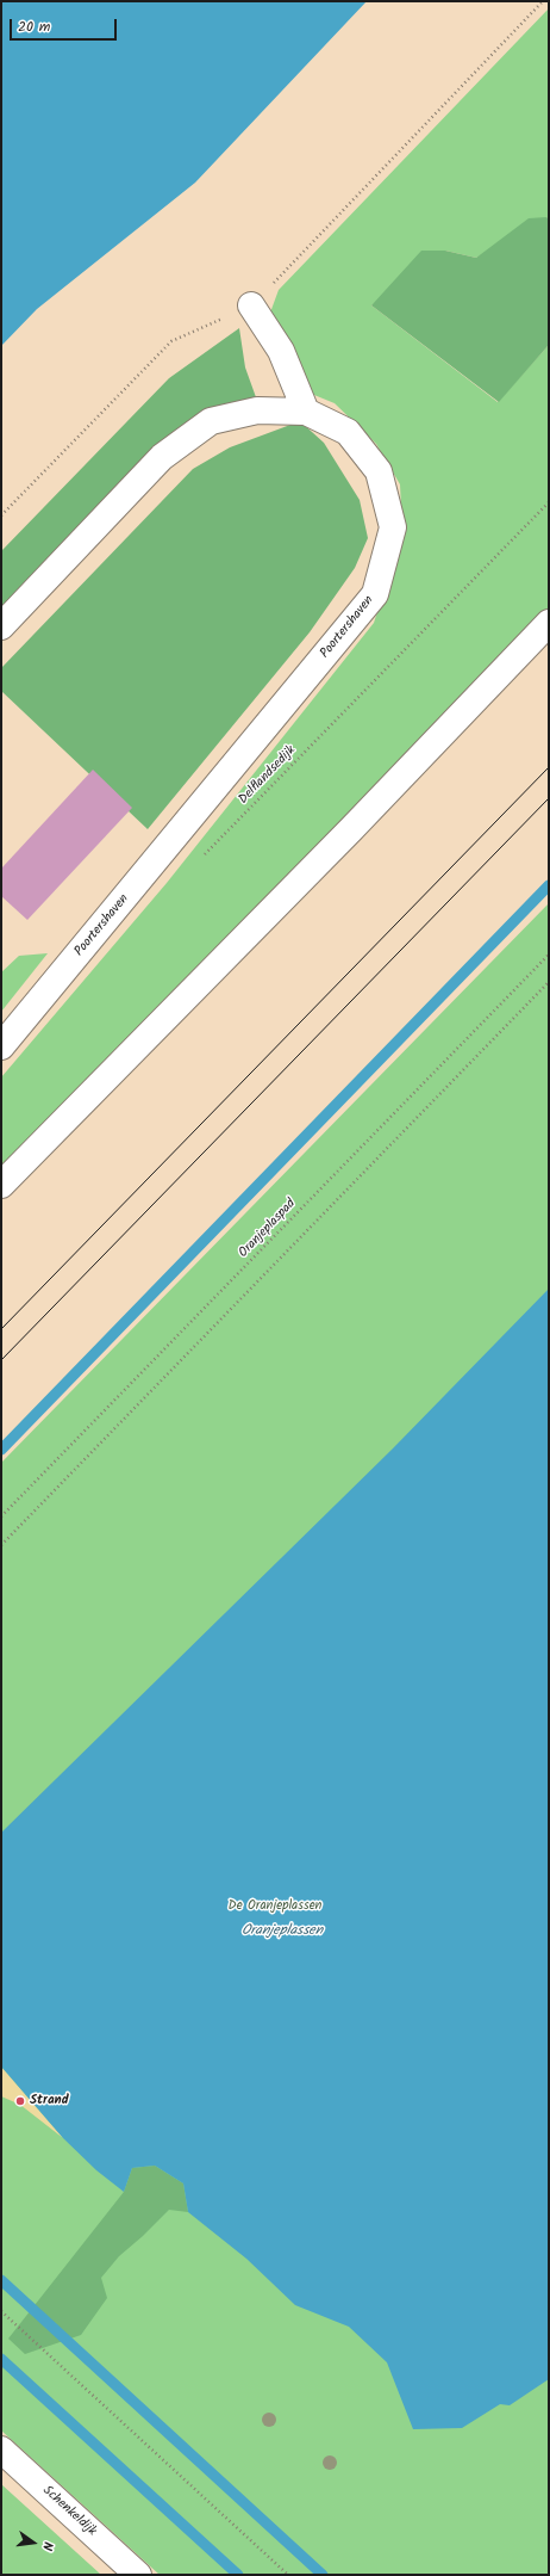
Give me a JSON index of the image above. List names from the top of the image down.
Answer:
{
  "streets": {
    "street": ["Poortershaven", "Schenkeldijk"],
    "path": ["Delflandsedijk", "Oranjeplaspad"]
  },
  "water": ["Oranjeplassen"],
  "parks": ["De Oranjeplassen"],
  "places": ["Strand"],
  "scale_bar": "20 m",
  "north": "right"
}
